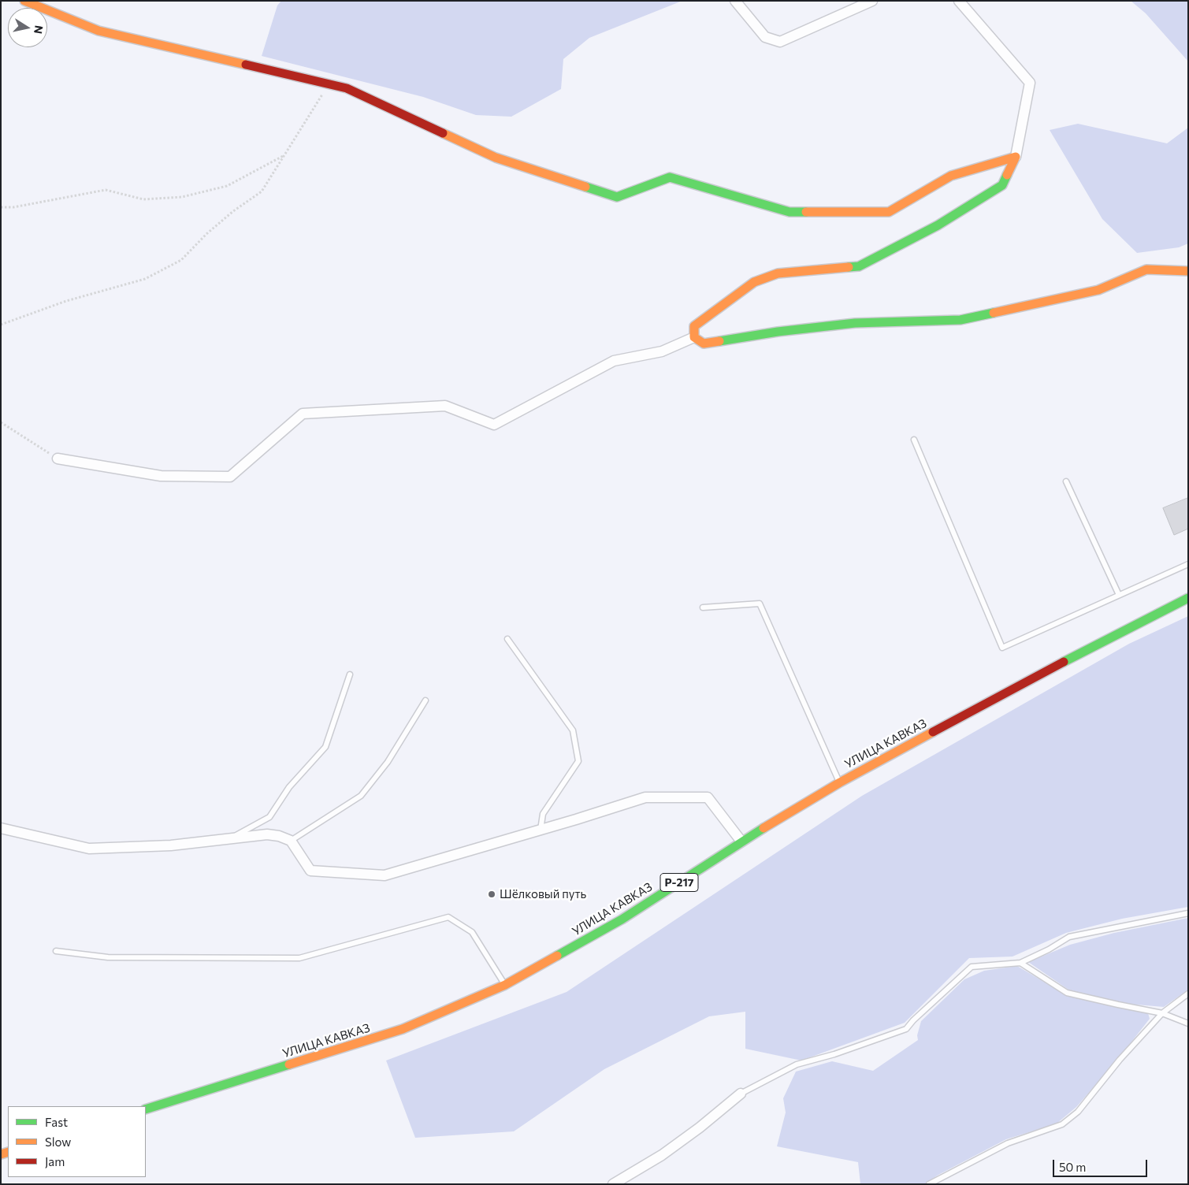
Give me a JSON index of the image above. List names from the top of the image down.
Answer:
{
  "streets": {
    "main road": ["УЛИЦА КАВКАЗ", "Р-217"]
  },
  "places": ["Шёлковый путь"],
  "legend": ["Fast", "Slow", "Jam"],
  "scale_bar": "50 m",
  "north": "right"
}
